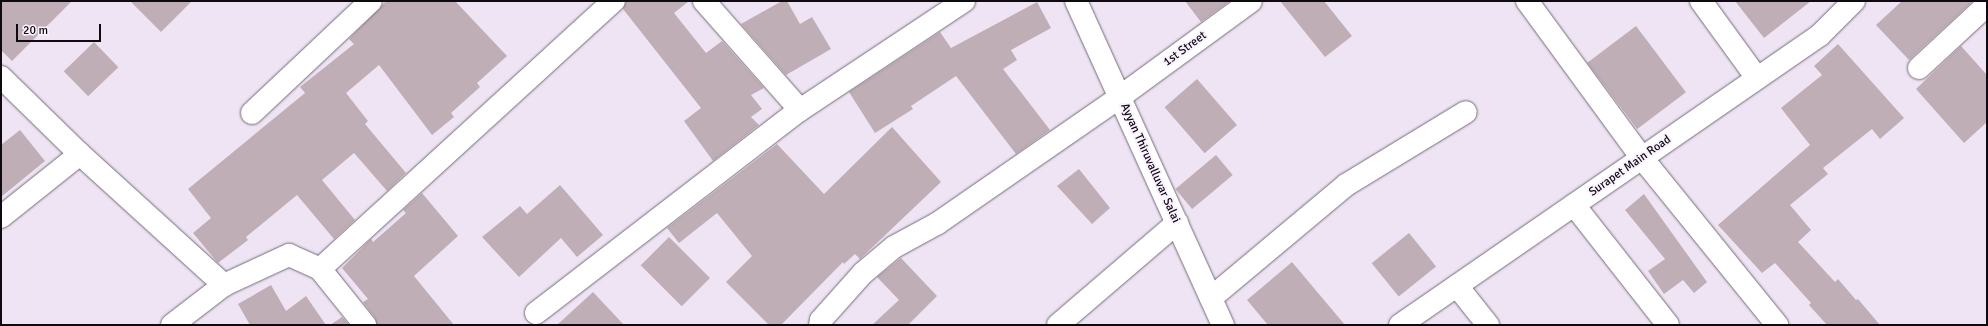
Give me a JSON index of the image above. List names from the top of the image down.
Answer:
{
  "streets": {
    "street": ["1st Street", "Ayyan Thiruvalluvar Salai", "Surapet Main Road"]
  },
  "crossings": [
    ["1st Street", "Ayyan Thiruvalluvar Salai"]
  ],
  "scale_bar": "20 m"
}
